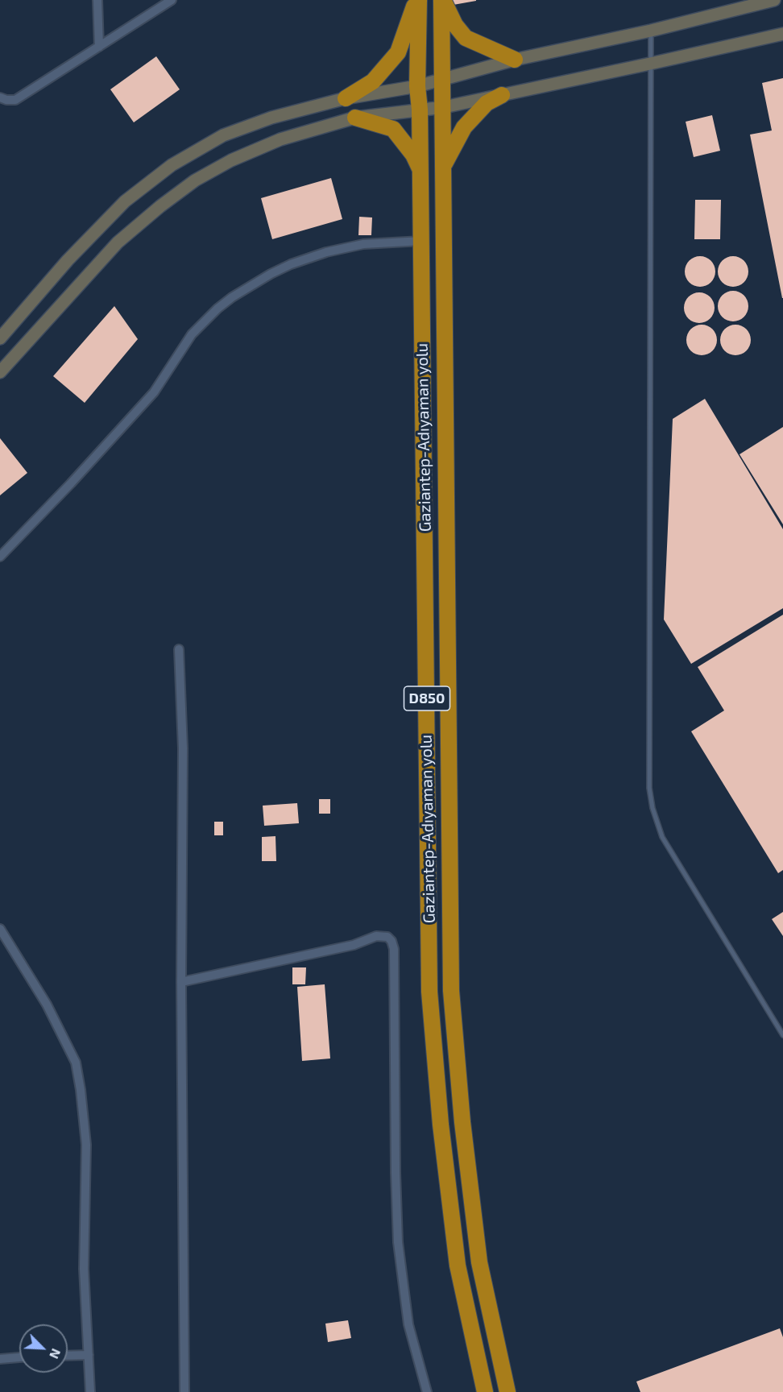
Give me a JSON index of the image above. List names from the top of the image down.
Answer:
{
  "streets": {
    "highway": ["Gaziantep-Adıyaman yolu", "D850"]
  },
  "north": "bottom right"
}
